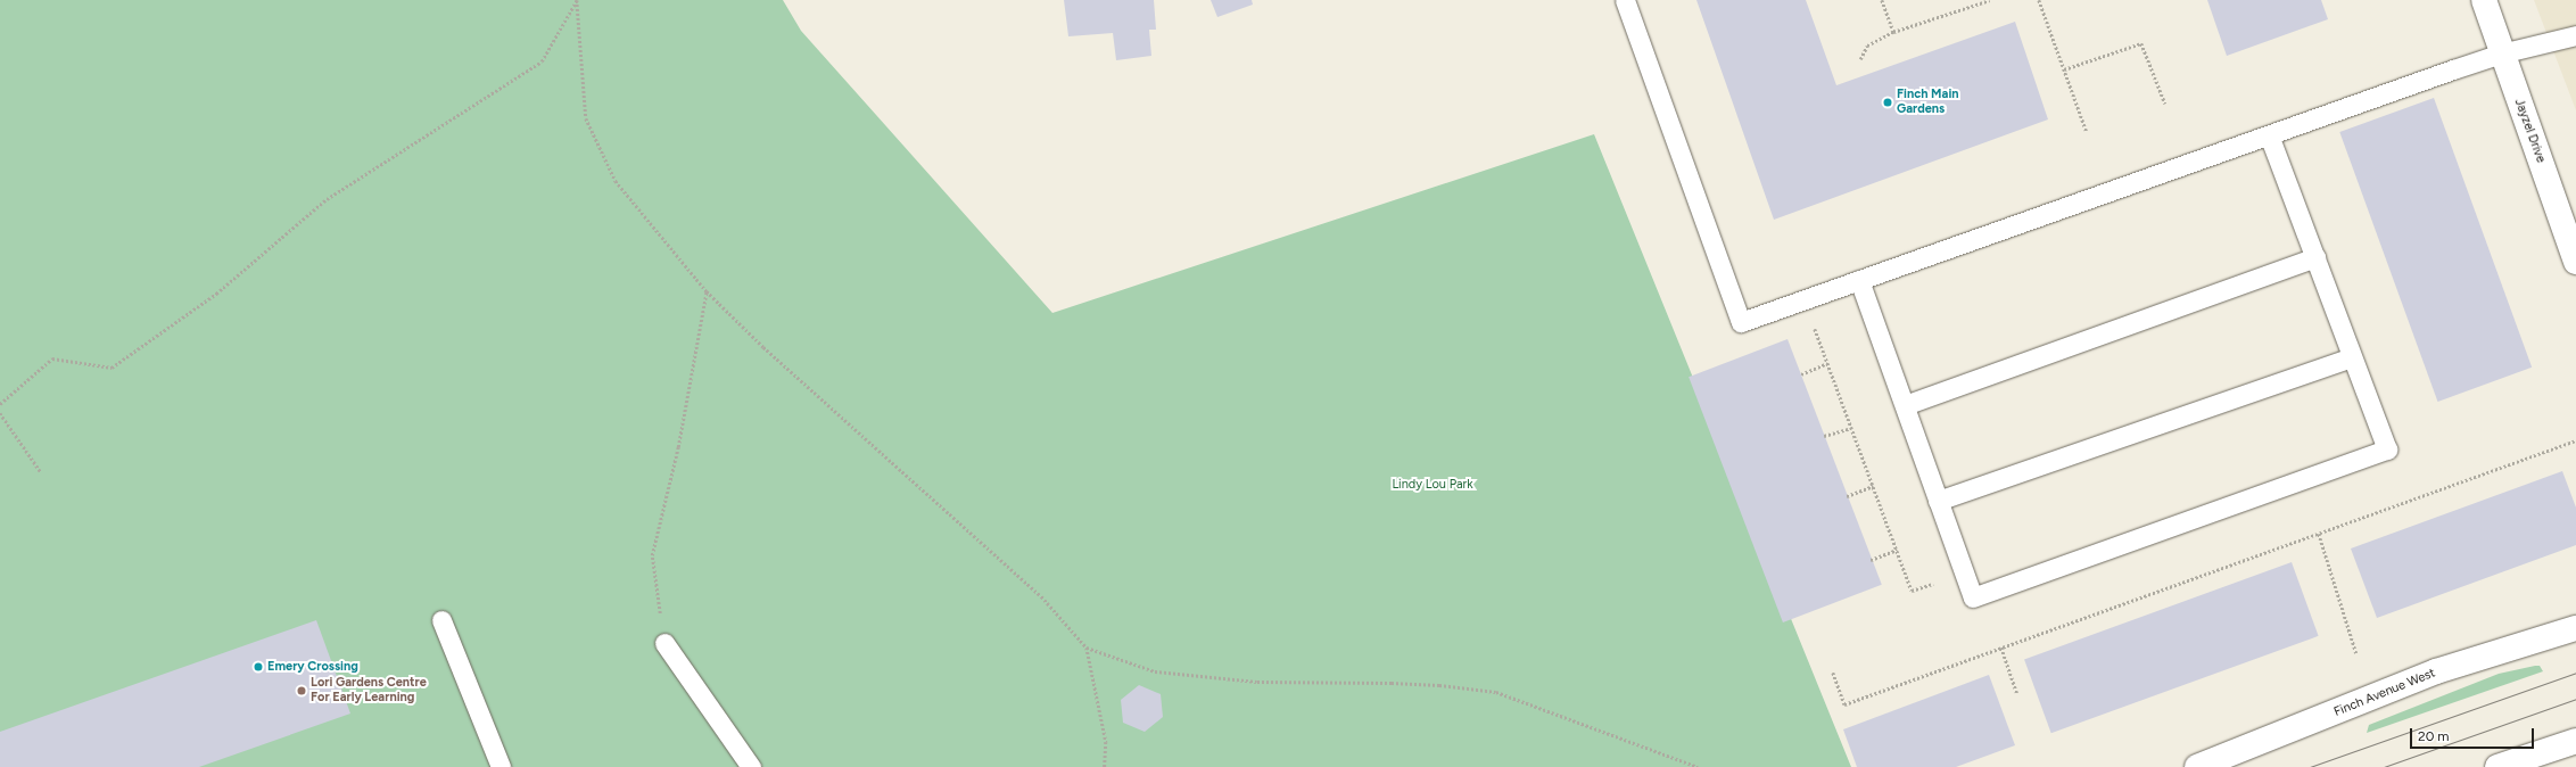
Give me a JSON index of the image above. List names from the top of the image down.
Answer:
{
  "streets": {
    "main road": ["Jayzel Drive", "Finch Avenue West"]
  },
  "parks": ["Lindy Lou Park"],
  "places": ["Finch Main Gardens", "Emery Crossing", "Lori Gardens Centre For Early Learning"],
  "scale_bar": "20 m"
}
